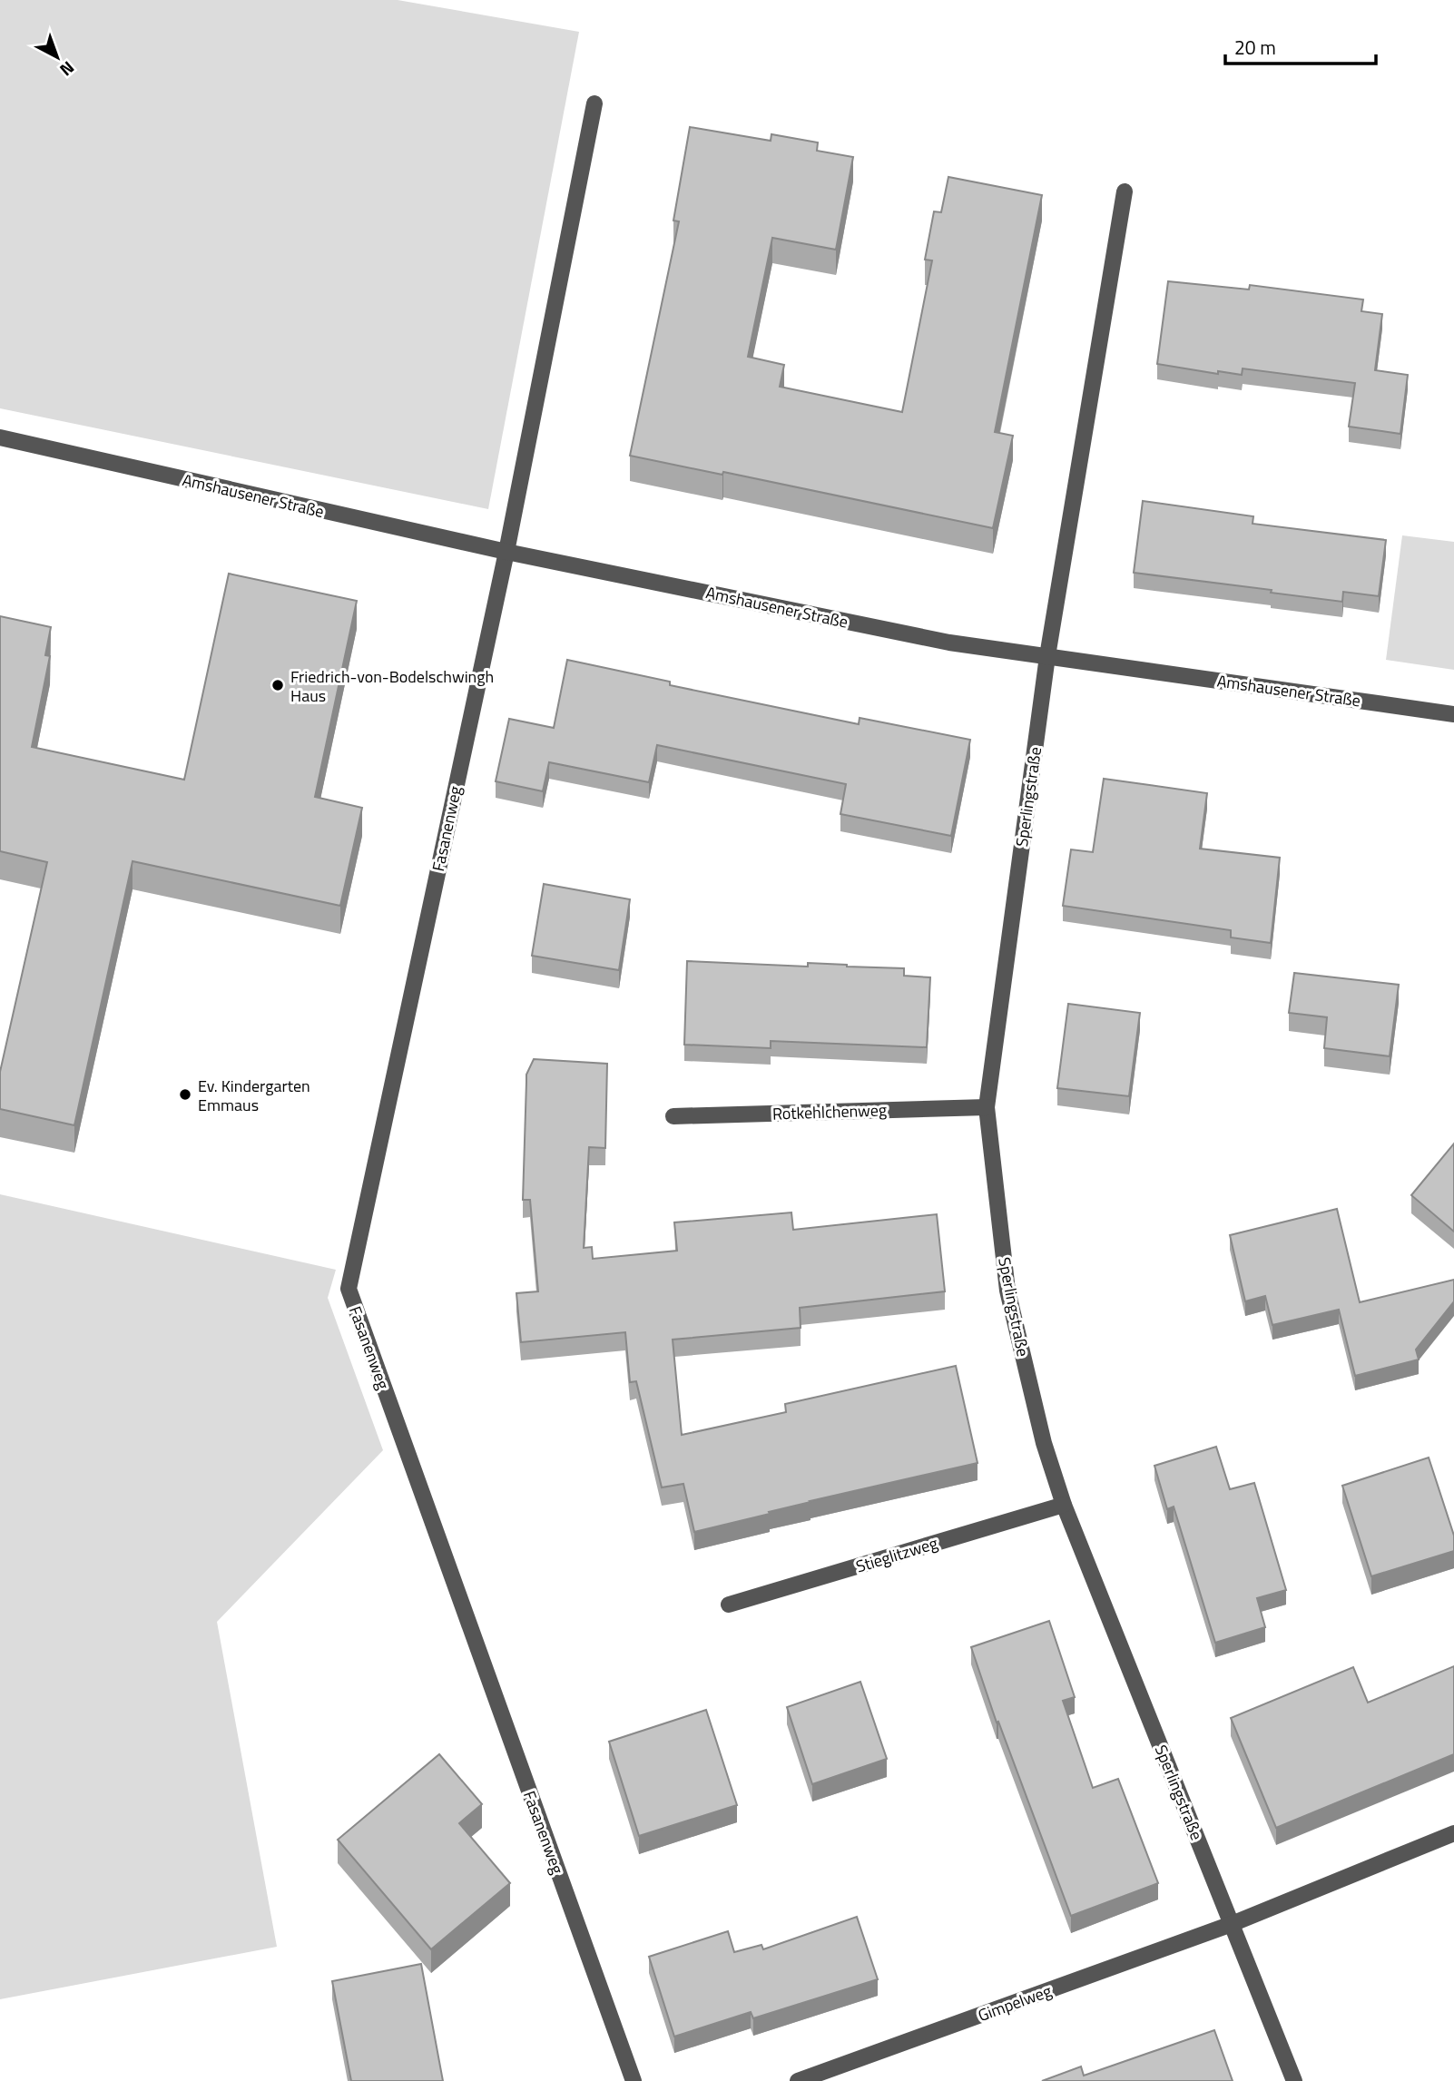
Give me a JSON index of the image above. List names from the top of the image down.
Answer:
{
  "streets": {
    "street": [
      "Amshausener Straße",
      "Sperlingstraße",
      "Fasanenweg",
      "Rotkehlchenweg",
      "Stieglitzweg",
      "Gimpelweg"
    ]
  },
  "crossings": [
    ["Amshausener Straße", "Sperlingstraße"],
    ["Amshausener Straße", "Fasanenweg"],
    ["Sperlingstraße", "Rotkehlchenweg"],
    ["Sperlingstraße", "Stieglitzweg"],
    ["Sperlingstraße", "Gimpelweg"]
  ],
  "places": ["Friedrich-von-Bodelschwingh Haus", "Ev. Kindergarten Emmaus"],
  "scale_bar": "20 m",
  "north": "bottom right"
}
